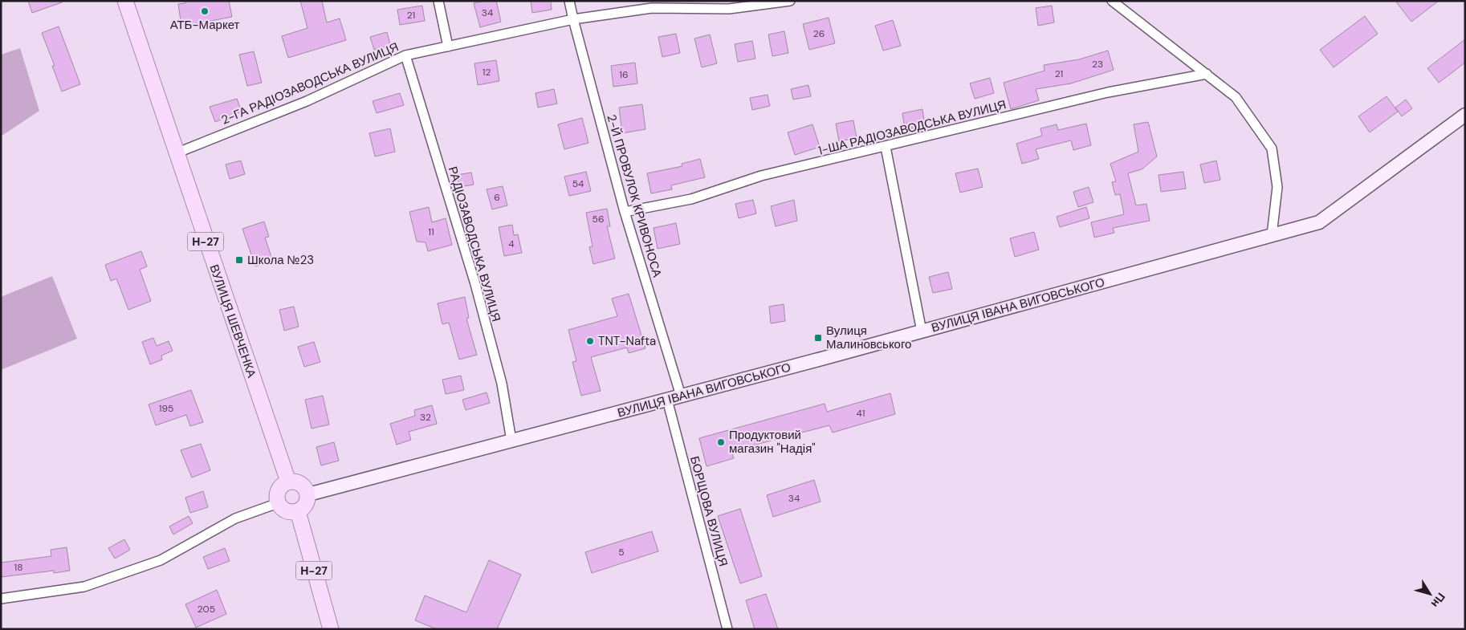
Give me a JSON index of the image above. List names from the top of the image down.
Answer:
{
  "streets": {
    "main road": ["Н-27", "ВУЛИЦЯ ШЕВЧЕНКА"],
    "street": [
      "2-ГА РАДІОЗАВОДСЬКА ВУЛИЦЯ",
      "1-ША РАДІОЗАВОДСЬКА ВУЛИЦЯ",
      "2-Й ПРОВУЛОК КРИВОНОСА",
      "РАДІОЗАВОДСЬКА ВУЛИЦЯ",
      "ВУЛИЦЯ ІВАНА ВИГОВСЬКОГО",
      "БОРЩОВА ВУЛИЦЯ"
    ]
  },
  "crossings": [
    ["2-ГА РАДІОЗАВОДСЬКА ВУЛИЦЯ", "2-Й ПРОВУЛОК КРИВОНОСА"],
    ["2-ГА РАДІОЗАВОДСЬКА ВУЛИЦЯ", "РАДІОЗАВОДСЬКА ВУЛИЦЯ"],
    ["2-ГА РАДІОЗАВОДСЬКА ВУЛИЦЯ", "ВУЛИЦЯ ШЕВЧЕНКА"],
    ["1-ША РАДІОЗАВОДСЬКА ВУЛИЦЯ", "2-Й ПРОВУЛОК КРИВОНОСА"],
    ["2-Й ПРОВУЛОК КРИВОНОСА", "ВУЛИЦЯ ІВАНА ВИГОВСЬКОГО"],
    ["Н-27", "ВУЛИЦЯ ІВАНА ВИГОВСЬКОГО"],
    ["Н-27", "ВУЛИЦЯ ШЕВЧЕНКА"],
    ["РАДІОЗАВОДСЬКА ВУЛИЦЯ", "ВУЛИЦЯ ІВАНА ВИГОВСЬКОГО"],
    ["ВУЛИЦЯ ІВАНА ВИГОВСЬКОГО", "ВУЛИЦЯ ШЕВЧЕНКА"],
    ["ВУЛИЦЯ ІВАНА ВИГОВСЬКОГО", "БОРЩОВА ВУЛИЦЯ"]
  ],
  "places": {
    "other": ["АТБ-Маркет", "TNT-Nafta", "Продуктовий магазин \"Надія\""],
    "transit": ["Школа №23", "Вулиця Малиновського"]
  },
  "house_numbers": [
    "34",
    "21",
    "26",
    "23",
    "12",
    "21",
    "16",
    "54",
    "6",
    "56",
    "11",
    "4",
    "195",
    "41",
    "32",
    "34",
    "5",
    "18",
    "205"
  ],
  "north": "bottom right"
}
